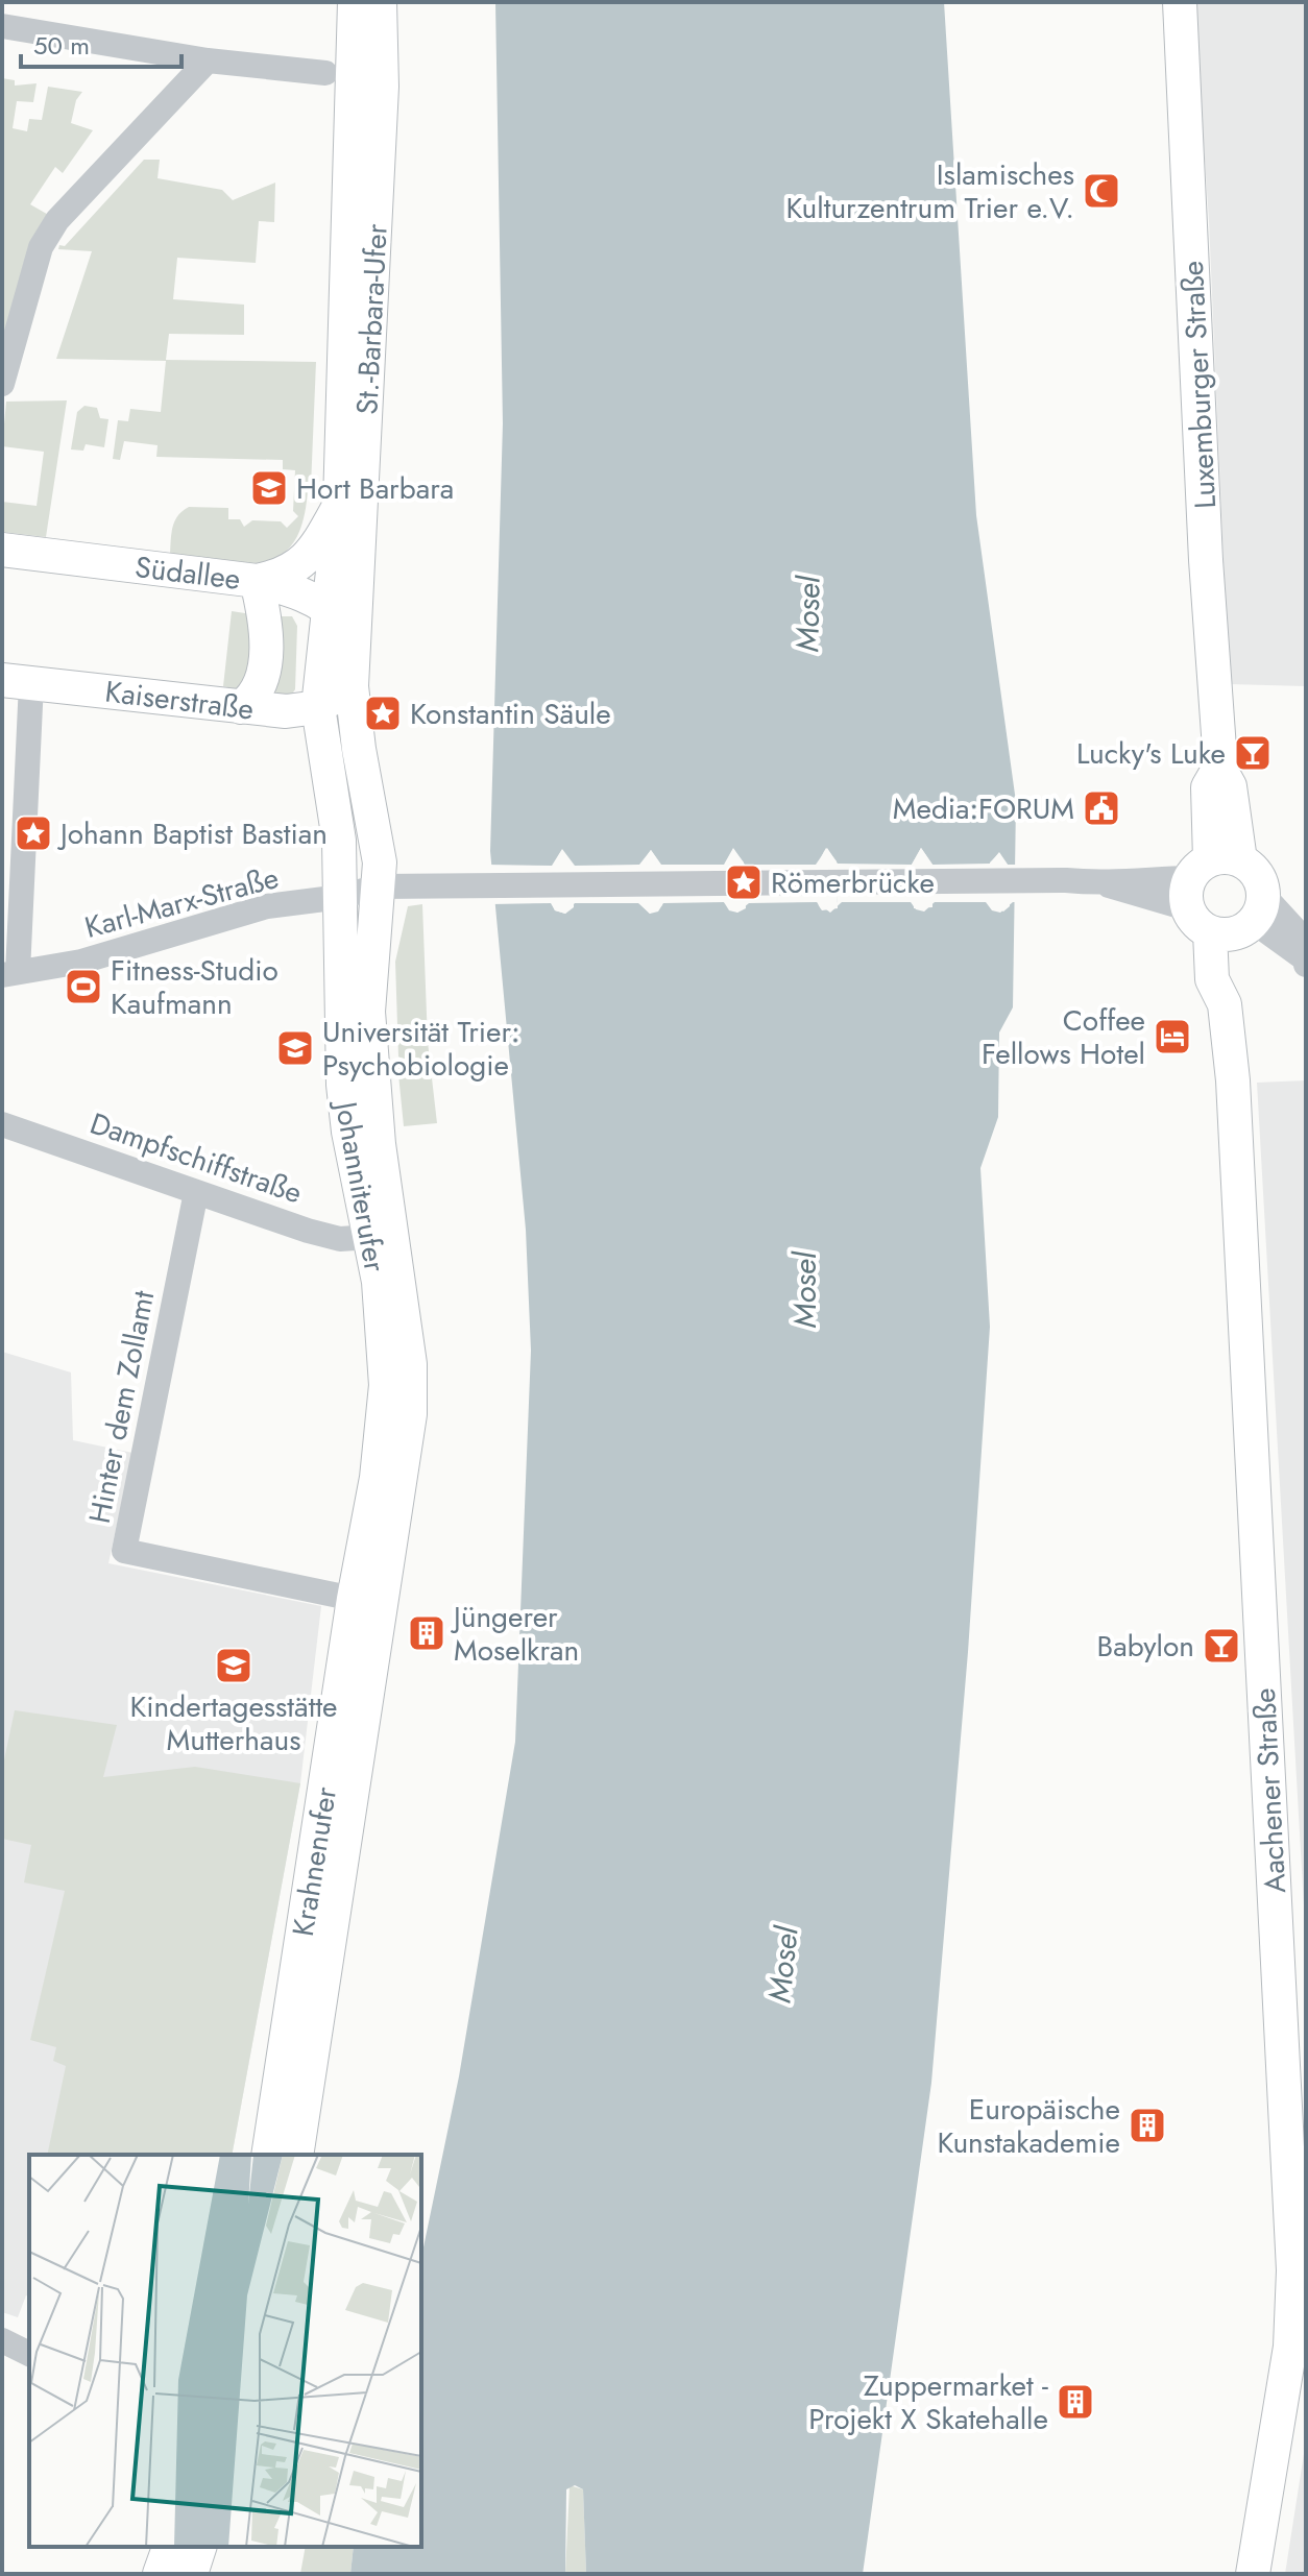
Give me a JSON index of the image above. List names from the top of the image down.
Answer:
{
  "streets": {
    "main road": [
      "St.-Barbara-Ufer",
      "Luxemburger Straße",
      "Südallee",
      "Kaiserstraße",
      "Johanniterufer",
      "Aachener Straße",
      "Krahnenufer"
    ],
    "street": ["Karl-Marx-Straße", "Dampfschiffstraße", "Hinter dem Zollamt"]
  },
  "crossings": [
    ["St.-Barbara-Ufer", "Südallee"],
    ["St.-Barbara-Ufer", "Johanniterufer"],
    ["Südallee", "Johanniterufer"],
    ["Kaiserstraße", "Johanniterufer"],
    ["Karl-Marx-Straße", "Johanniterufer"],
    ["Dampfschiffstraße", "Johanniterufer"],
    ["Dampfschiffstraße", "Hinter dem Zollamt"],
    ["Johanniterufer", "Krahnenufer"],
    ["Hinter dem Zollamt", "Krahnenufer"]
  ],
  "water": ["Mosel"],
  "places": {
    "mosque": ["Islamisches Kulturzentrum Trier e.V."],
    "school or university": ["Hort Barbara", "Universität Trier: Psychobiologie", "Kindertagesstätte Mutterhaus"],
    "place": ["Konstantin Säule", "Johann Baptist Bastian", "Römerbrücke"],
    "bar": ["Lucky's Luke", "Babylon"],
    "public building": ["Media:FORUM"],
    "sports": ["Fitness-Studio Kaufmann"],
    "hotel": ["Coffee Fellows Hotel"],
    "building": ["Jüngerer Moselkran", "Europäische Kunstakademie", "Zuppermarket - Projekt X Skatehalle"]
  },
  "scale_bar": "50 m"
}
